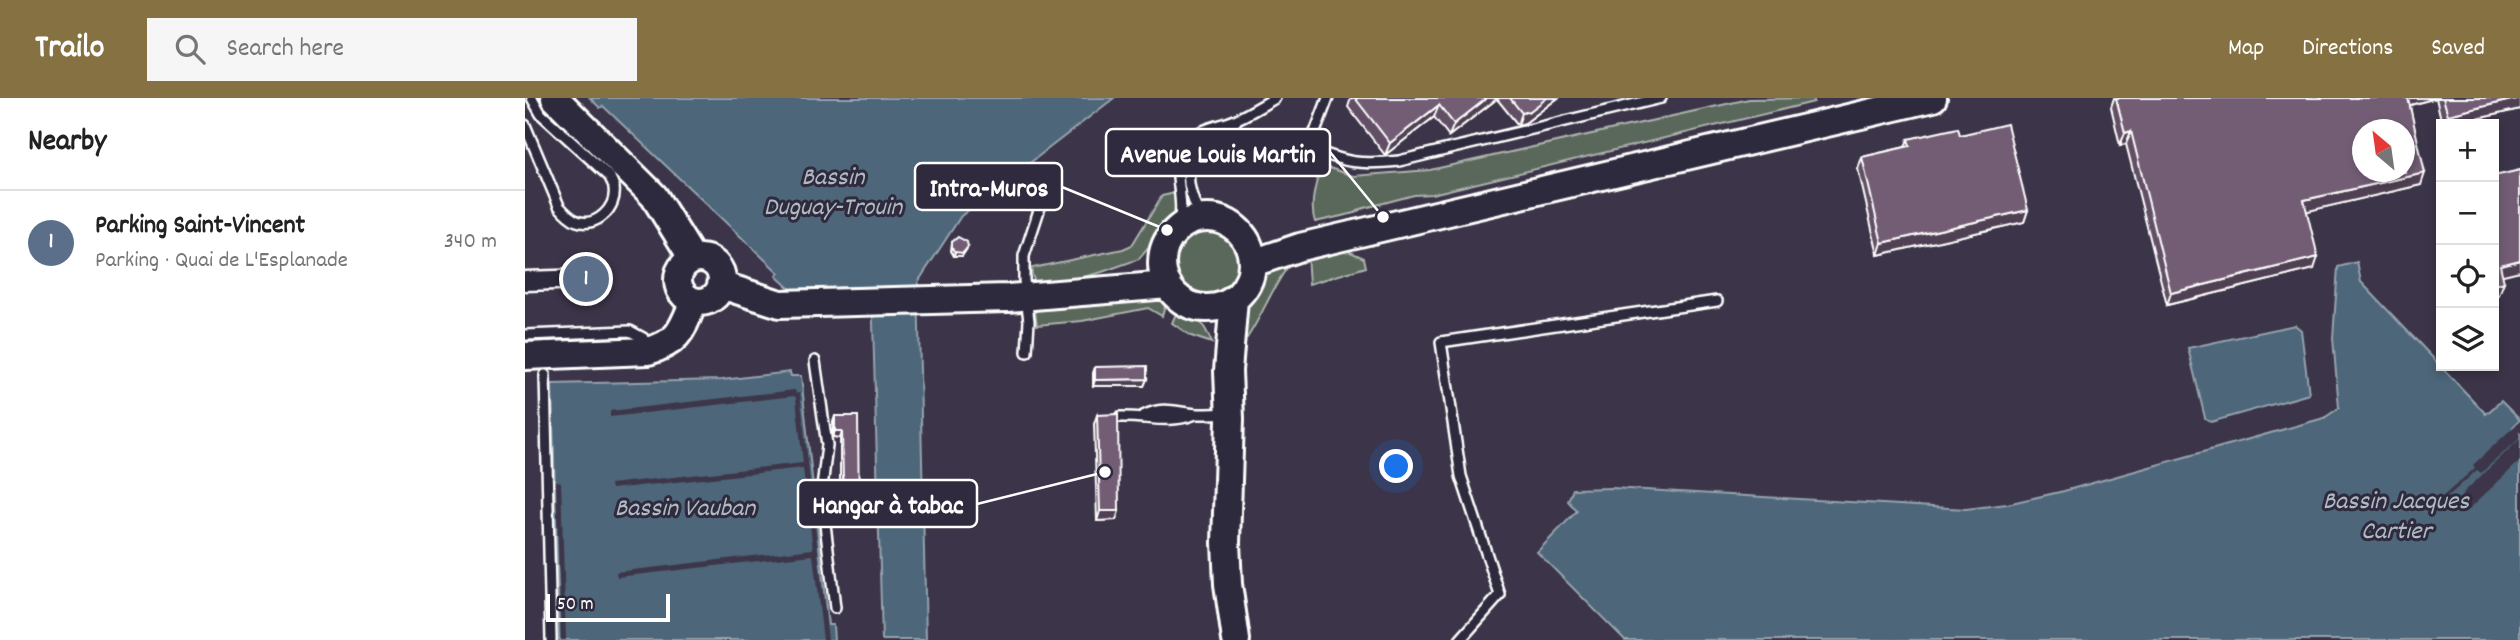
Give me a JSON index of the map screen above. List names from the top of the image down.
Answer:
{
  "water": ["Bassin Duguay-Trouin", "Bassin Jacques Cartier", "Bassin Vauban"],
  "places": ["Avenue Louis Martin", "Intra-Muros", "Hangar à tabac"],
  "scale_bar": "50 m",
  "north": "top left",
  "page": {
    "header": "Trailo",
    "search": "Search here",
    "nav": ["Map", "Directions", "Saved"],
    "heading": "Nearby",
    "map_buttons": ["+", "−"],
    "list": [
      {
        "mark": "1",
        "name": "Parking Saint-Vincent",
        "note": "Parking · Quai de L'Esplanade",
        "value": "340 m"
      }
    ],
    "pins": "1",
    "scale": "50 m"
  }
}
